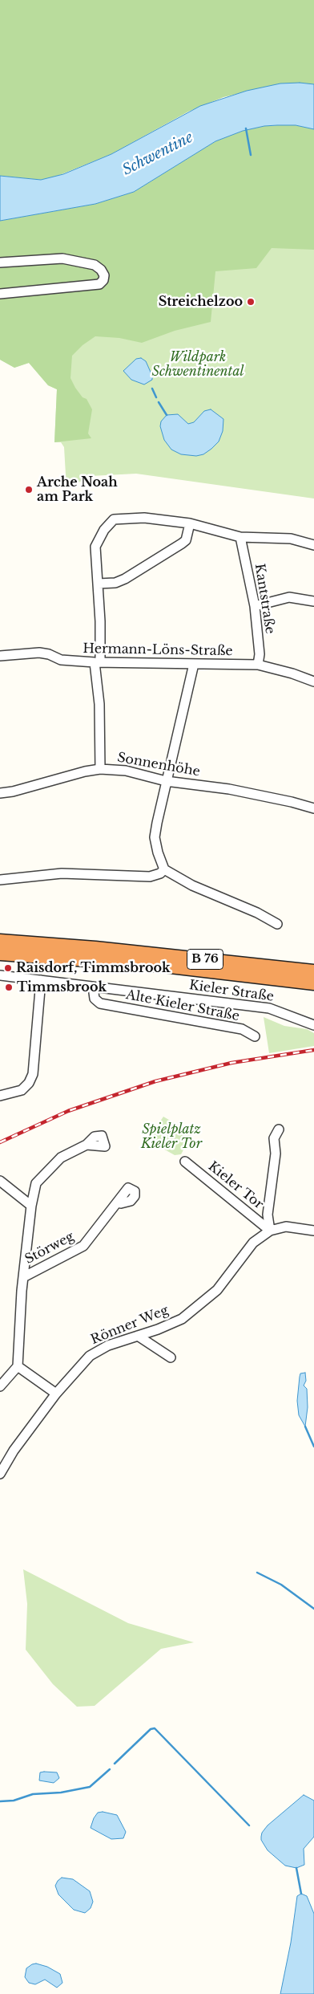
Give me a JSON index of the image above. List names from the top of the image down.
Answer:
{
  "streets": {
    "highway": ["B 76"],
    "street": [
      "Kantstraße",
      "Hermann-Löns-Straße",
      "Sonnenhöhe",
      "Kieler Straße",
      "Alte Kieler Straße",
      "Kieler Tor",
      "Störweg",
      "Rönner Weg"
    ]
  },
  "crossings": [
    ["Kantstraße", "Hermann-Löns-Straße"],
    ["Kieler Straße", "Alte Kieler Straße"],
    ["Kieler Tor", "Rönner Weg"]
  ],
  "water": ["Schwentine"],
  "parks": ["Wildpark Schwentinental", "Spielplatz Kieler Tor"],
  "places": [
    "Streichelzoo",
    "Arche Noah am Park",
    "Raisdorf, Timmsbrook",
    "Timmsbrook"
  ]
}
